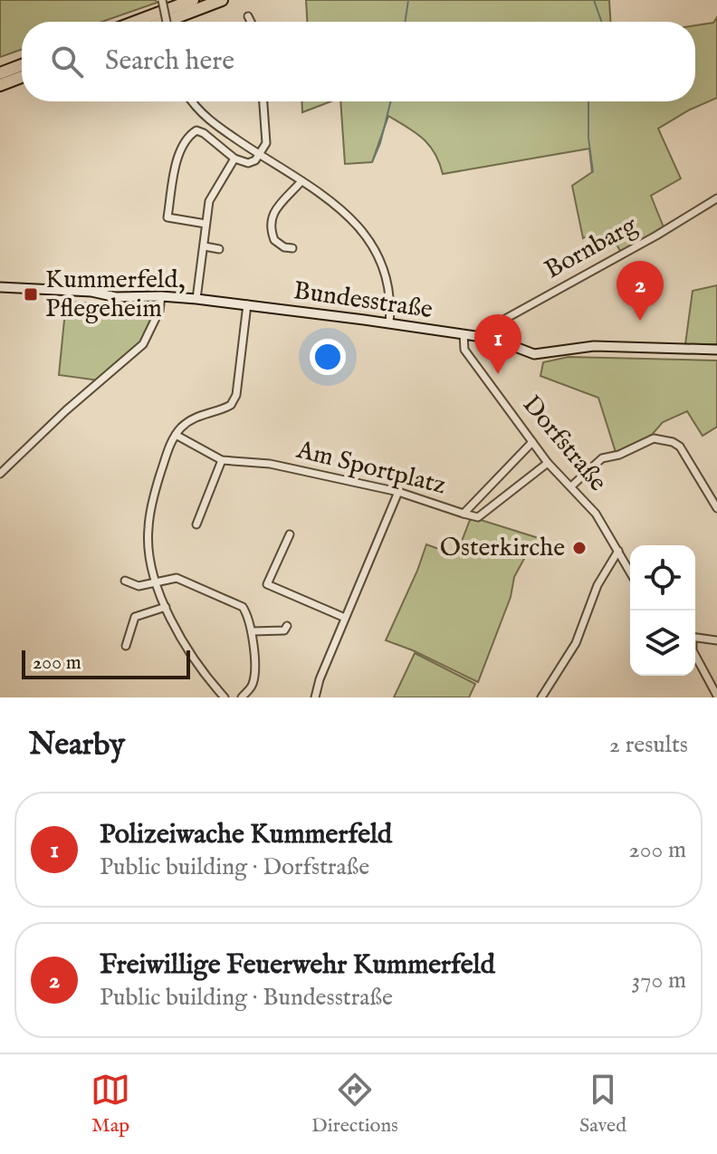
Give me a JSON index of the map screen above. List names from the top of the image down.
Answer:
{
  "streets": {
    "street": [
      "Bornbarg",
      "Bundesstraße",
      "Dorfstraße",
      "Am Sportplatz"
    ]
  },
  "crossings": [
    ["Bornbarg", "Bundesstraße"],
    ["Bundesstraße", "Dorfstraße"],
    ["Dorfstraße", "Am Sportplatz"]
  ],
  "places": {
    "transit": ["Kummerfeld, Pflegeheim"],
    "other": ["Osterkirche"]
  },
  "scale_bar": "200 m",
  "page": {
    "search": "Search here",
    "pins": ["2", "1"],
    "scale": "200 m",
    "heading": ["Nearby", "2 results"],
    "list": [
      {
        "mark": "1",
        "name": "Polizeiwache Kummerfeld",
        "note": "Public building · Dorfstraße",
        "value": "200 m"
      },
      {
        "mark": "2",
        "name": "Freiwillige Feuerwehr Kummerfeld",
        "note": "Public building · Bundesstraße",
        "value": "370 m"
      }
    ],
    "nav": ["Map", "Directions", "Saved"]
  }
}
